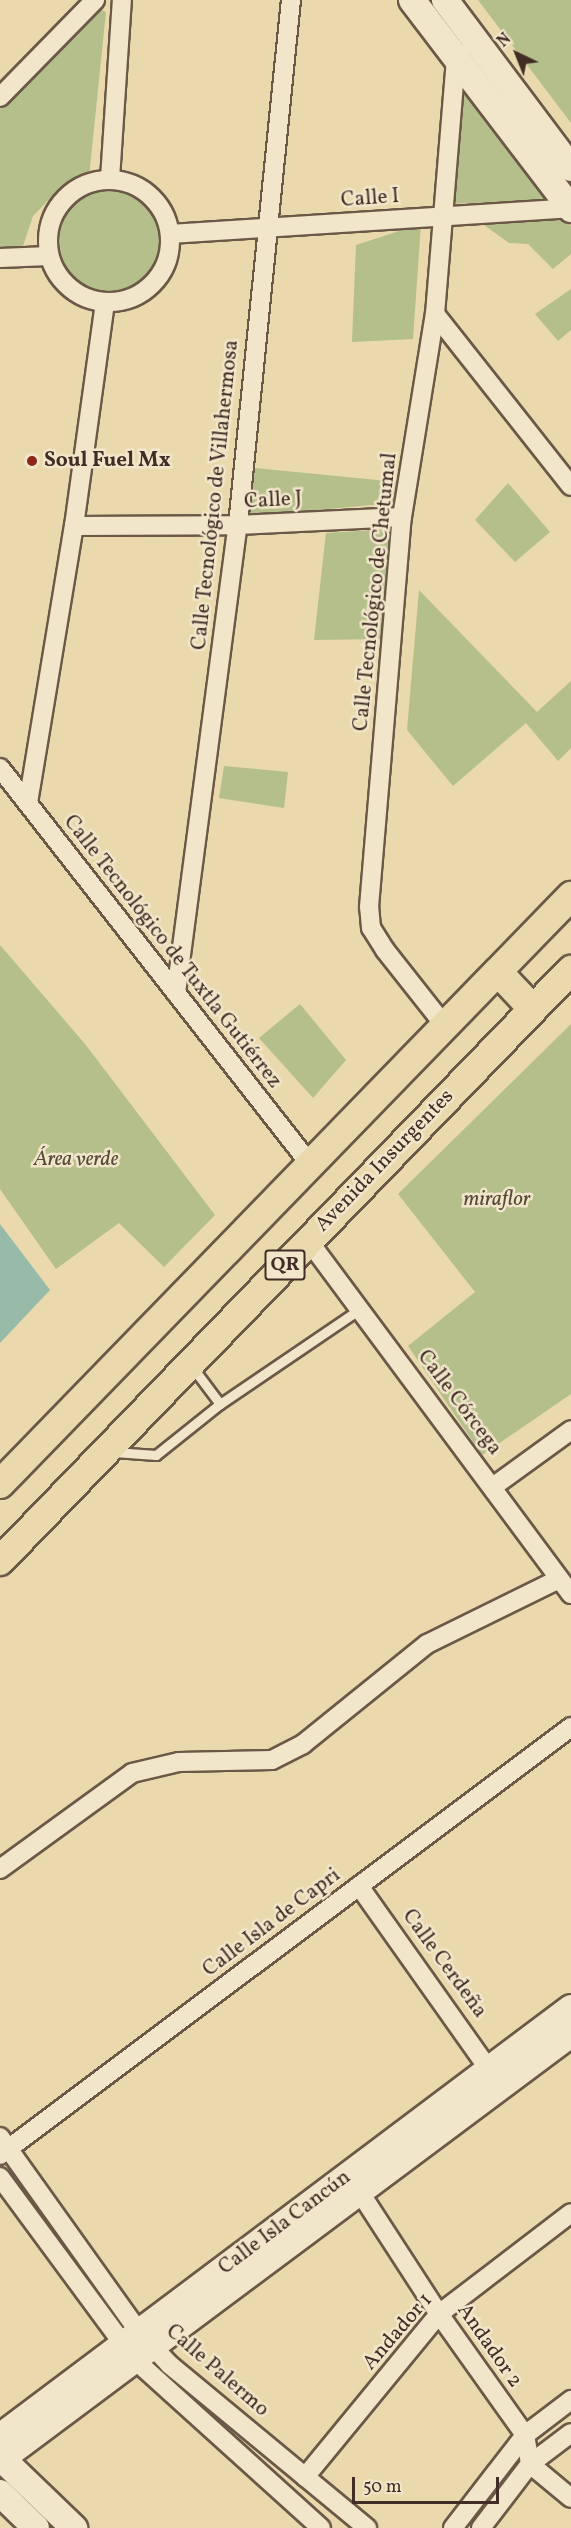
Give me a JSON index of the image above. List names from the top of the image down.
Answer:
{
  "streets": {
    "main road": ["Avenida Insurgentes", "QR"],
    "street": [
      "Calle I",
      "Calle Tecnológico de Villahermosa",
      "Calle J",
      "Calle Tecnológico de Chetumal",
      "Calle Tecnológico de Tuxtla Gutiérrez",
      "Calle Córcega",
      "Calle Isla de Capri",
      "Calle Cerdeña",
      "Calle Isla Cancún",
      "Andador 1",
      "Andador 2",
      "Calle Palermo"
    ]
  },
  "crossings": [
    ["Calle I", "Calle Tecnológico de Villahermosa"],
    ["Calle I", "Calle Tecnológico de Chetumal"],
    ["Calle Tecnológico de Villahermosa", "Calle J"],
    ["Calle Tecnológico de Villahermosa", "Calle Tecnológico de Tuxtla Gutiérrez"],
    ["Calle J", "Calle Tecnológico de Chetumal"],
    ["Calle Tecnológico de Chetumal", "QR"],
    ["Calle Tecnológico de Tuxtla Gutiérrez", "QR"],
    ["Avenida Insurgentes", "Calle Córcega"],
    ["Calle Isla de Capri", "Calle Cerdeña"],
    ["Calle Isla de Capri", "Calle Palermo"],
    ["Calle Cerdeña", "Calle Isla Cancún"],
    ["Calle Isla Cancún", "Andador 2"],
    ["Calle Isla Cancún", "Calle Palermo"],
    ["Andador 1", "Andador 2"],
    ["Andador 1", "Calle Palermo"]
  ],
  "parks": ["Área verde", "miraflor"],
  "places": ["Soul Fuel Mx"],
  "scale_bar": "50 m",
  "north": "top left"
}
